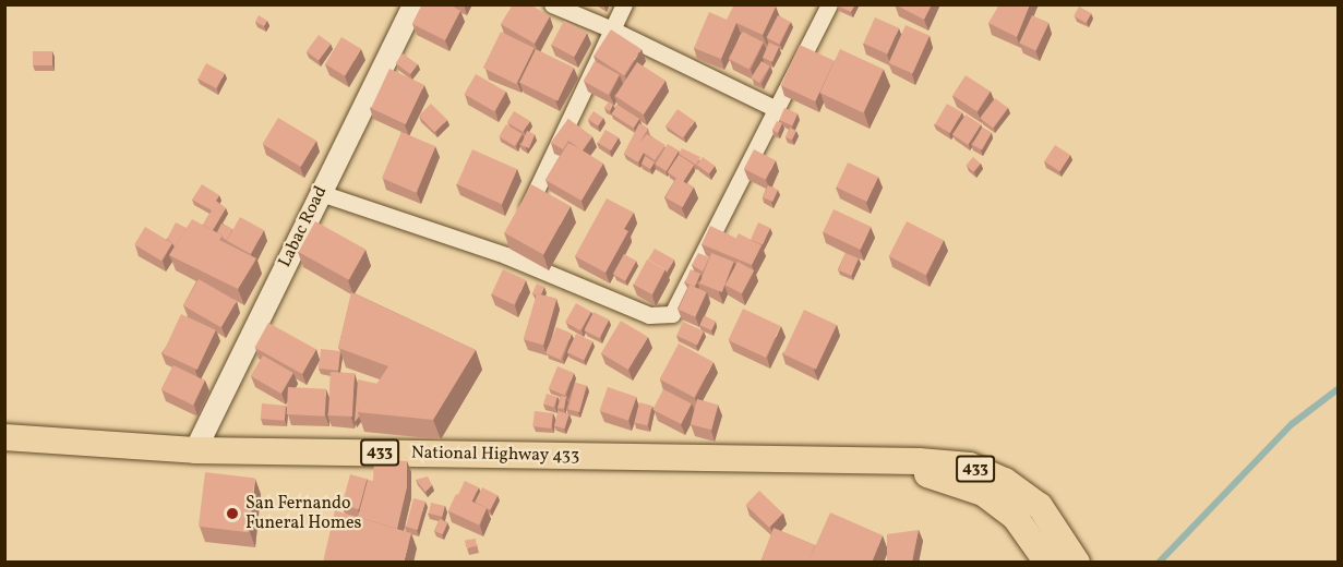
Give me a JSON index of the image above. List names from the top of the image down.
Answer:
{
  "streets": {
    "main road": ["433", "National Highway 433"],
    "street": ["Labac Road"]
  },
  "crossings": [
    ["Labac Road", "National Highway 433"]
  ],
  "places": ["San Fernando Funeral Homes"]
}
